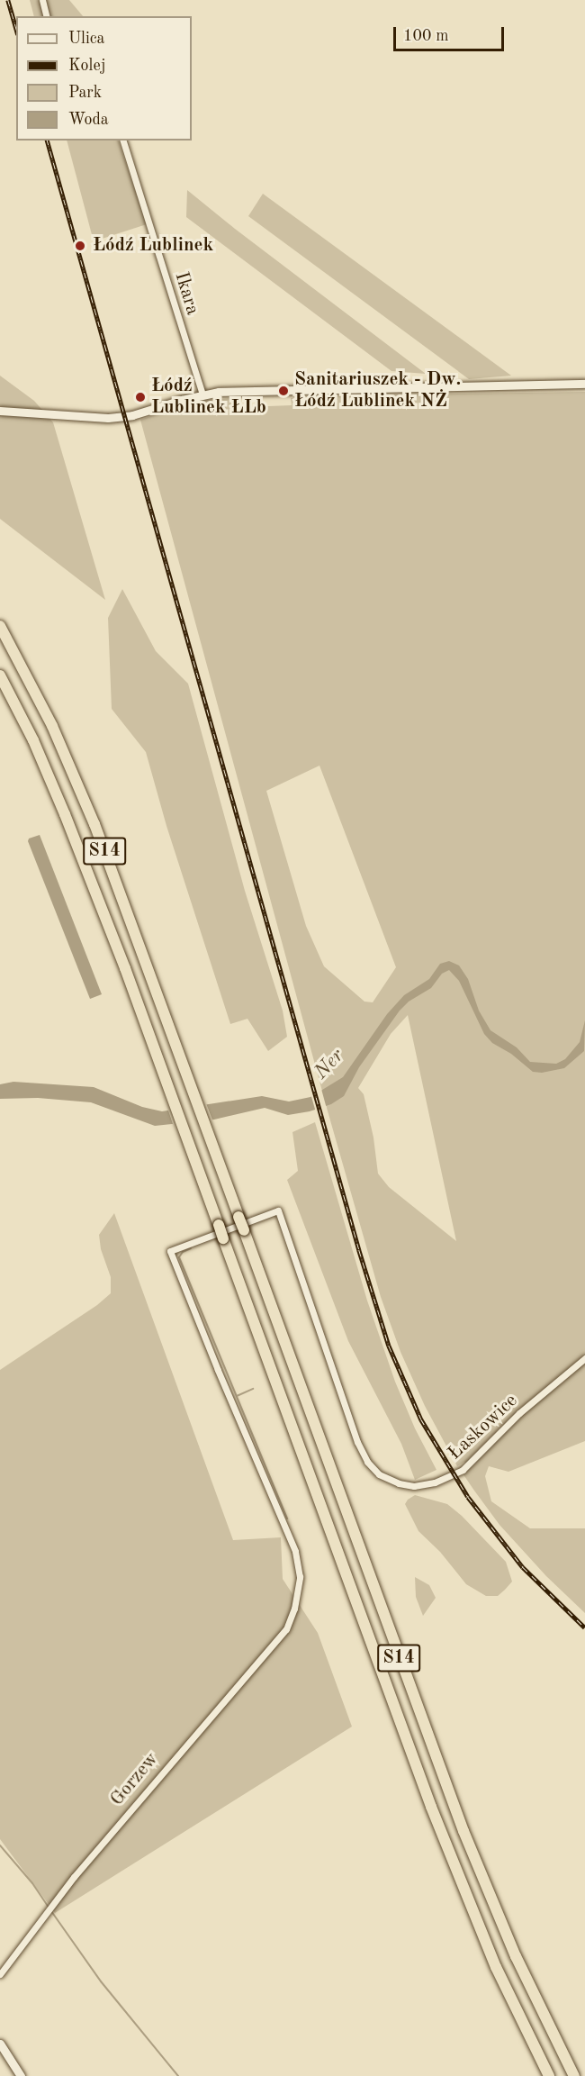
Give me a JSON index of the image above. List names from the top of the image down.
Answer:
{
  "streets": {
    "highway": ["S14"],
    "street": ["Ikara", "Łaskowice", "Gorzew"]
  },
  "crossings": [
    ["Łaskowice", "Gorzew"]
  ],
  "water": ["Ner"],
  "places": ["Łódź Lublinek", "Sanitariuszek - Dw. Łódź Lublinek NŻ", "Łódź Lublinek ŁLb"],
  "legend": [
    "Ulica",
    "Kolej",
    "Park",
    "Woda"
  ],
  "scale_bar": "100 m"
}
